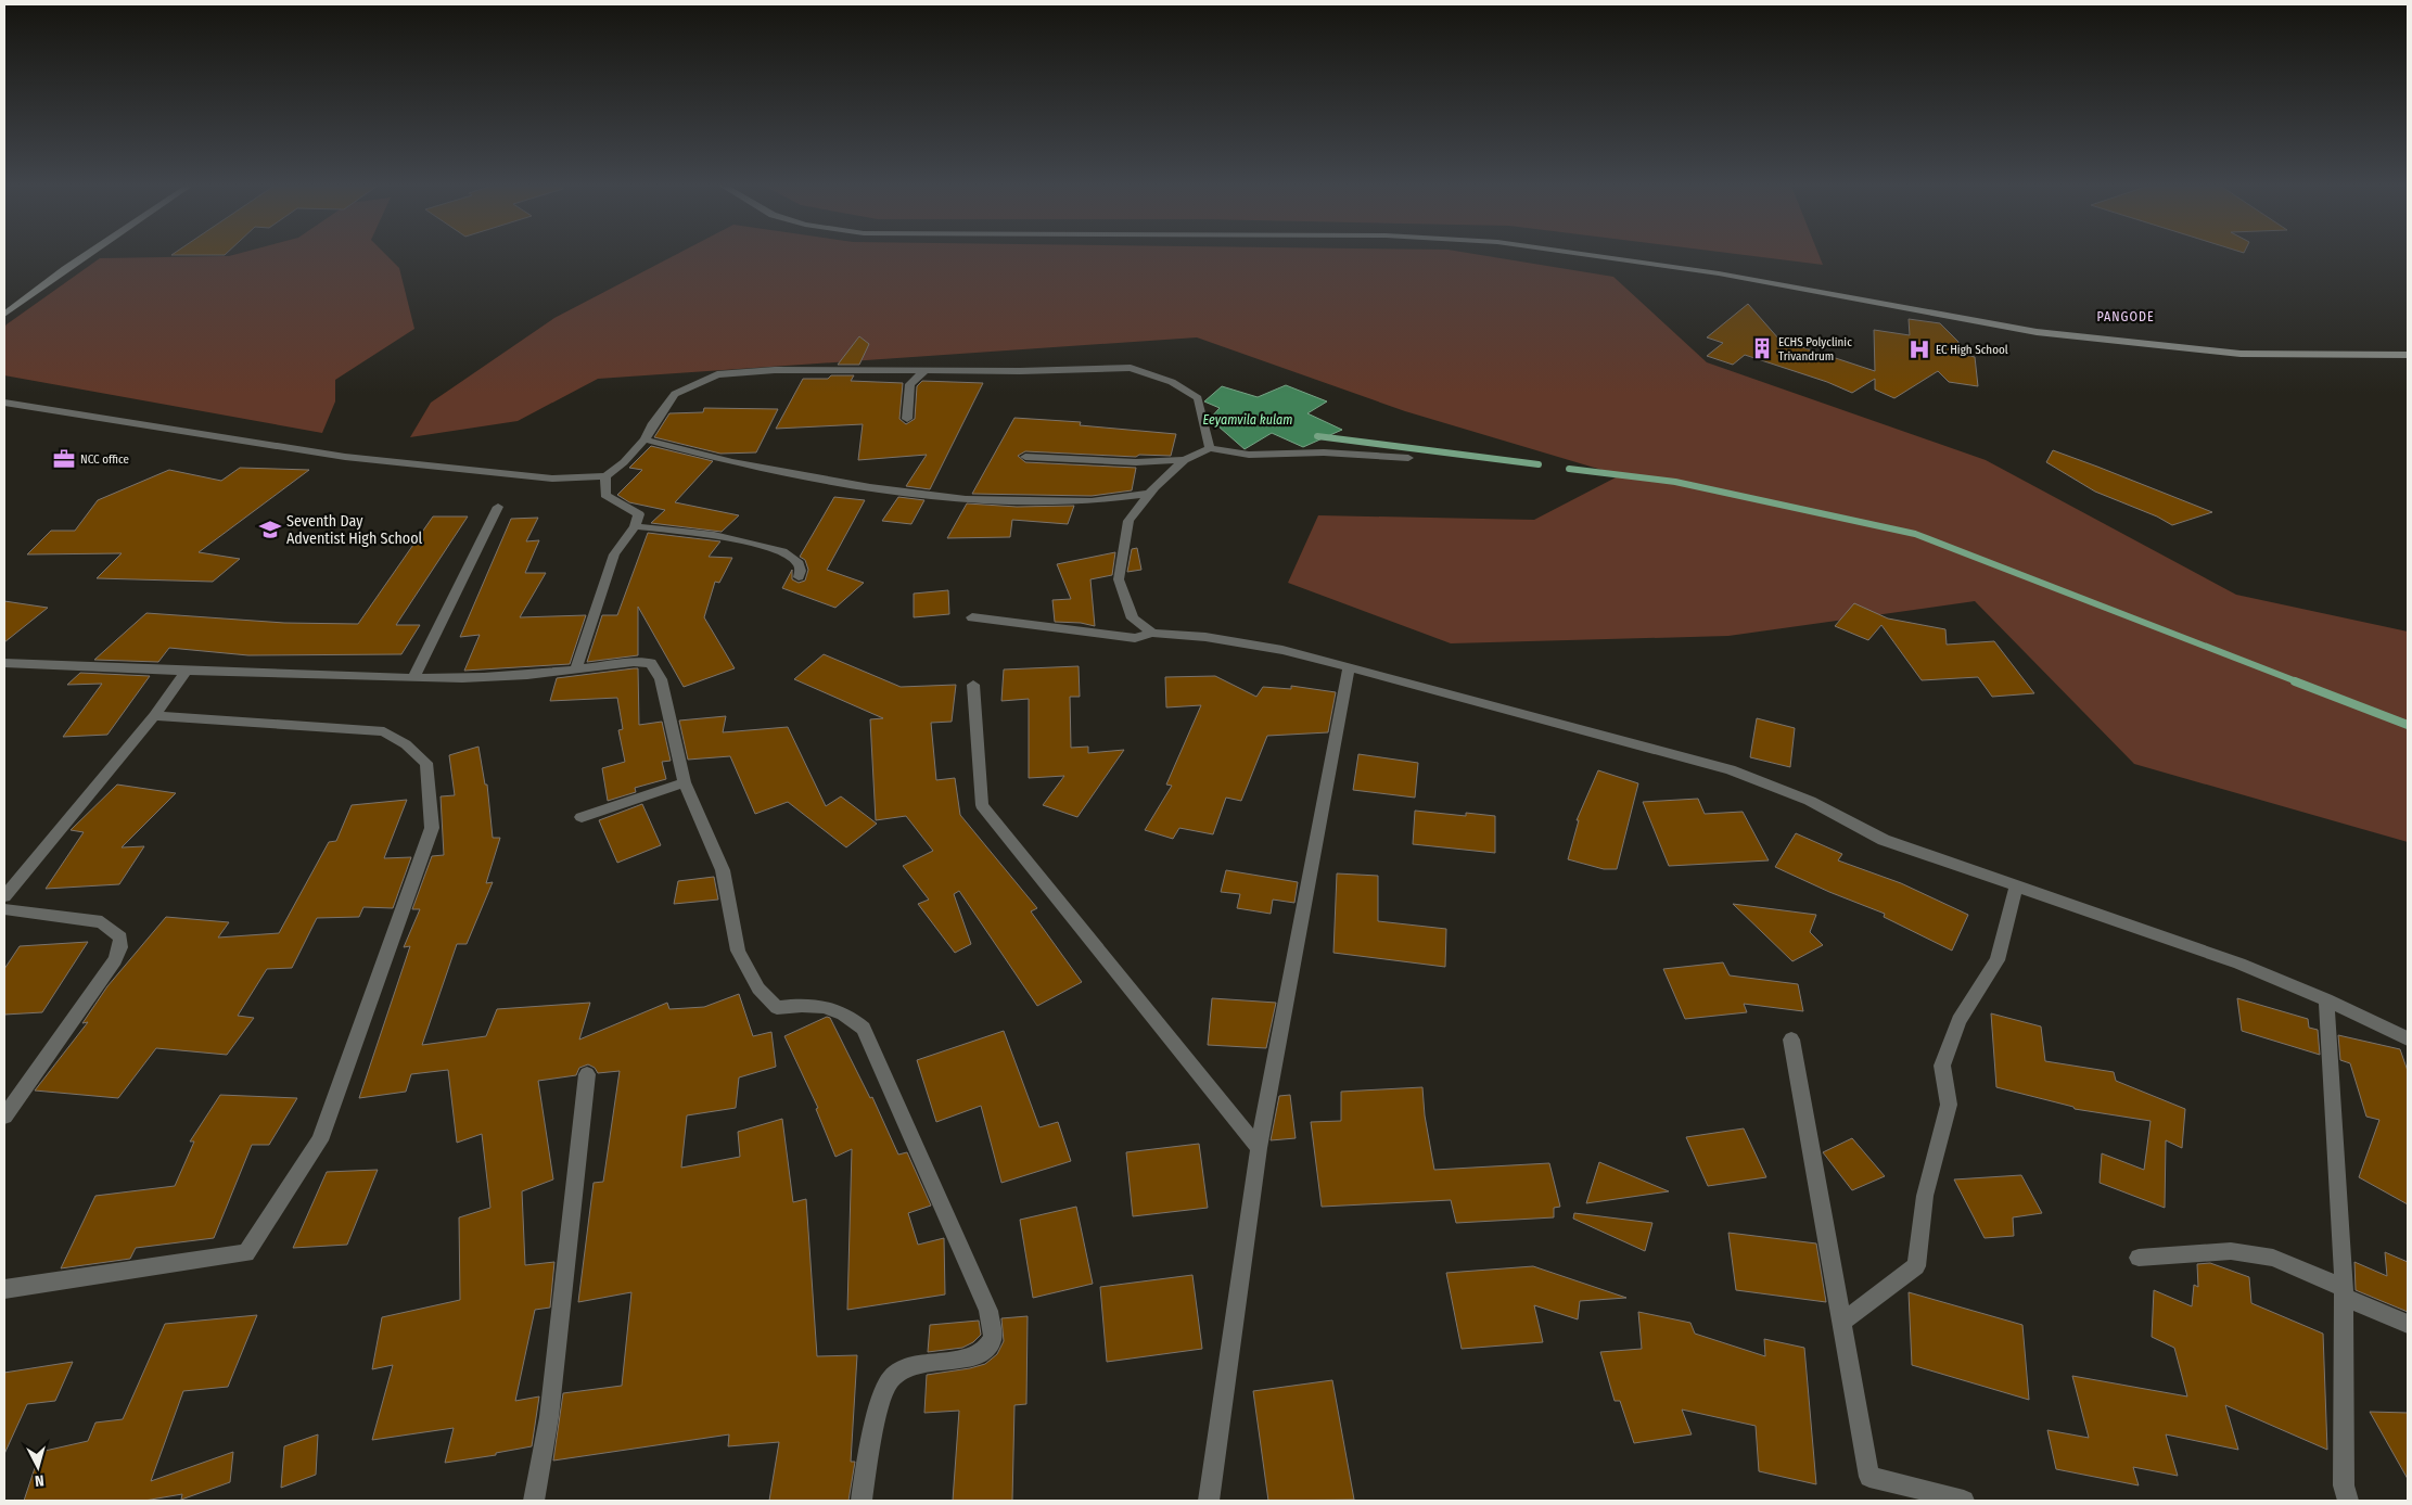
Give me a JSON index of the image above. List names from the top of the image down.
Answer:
{
  "districts": ["PANGODE"],
  "water": ["Eeyamvila kulam"],
  "places": {
    "building": ["ECHS Polyclinic Trivandrum"],
    "hospital": ["EC High School"],
    "office": ["NCC office"],
    "school or university": ["Seventh Day Adventist High School"]
  },
  "north": "bottom"
}
